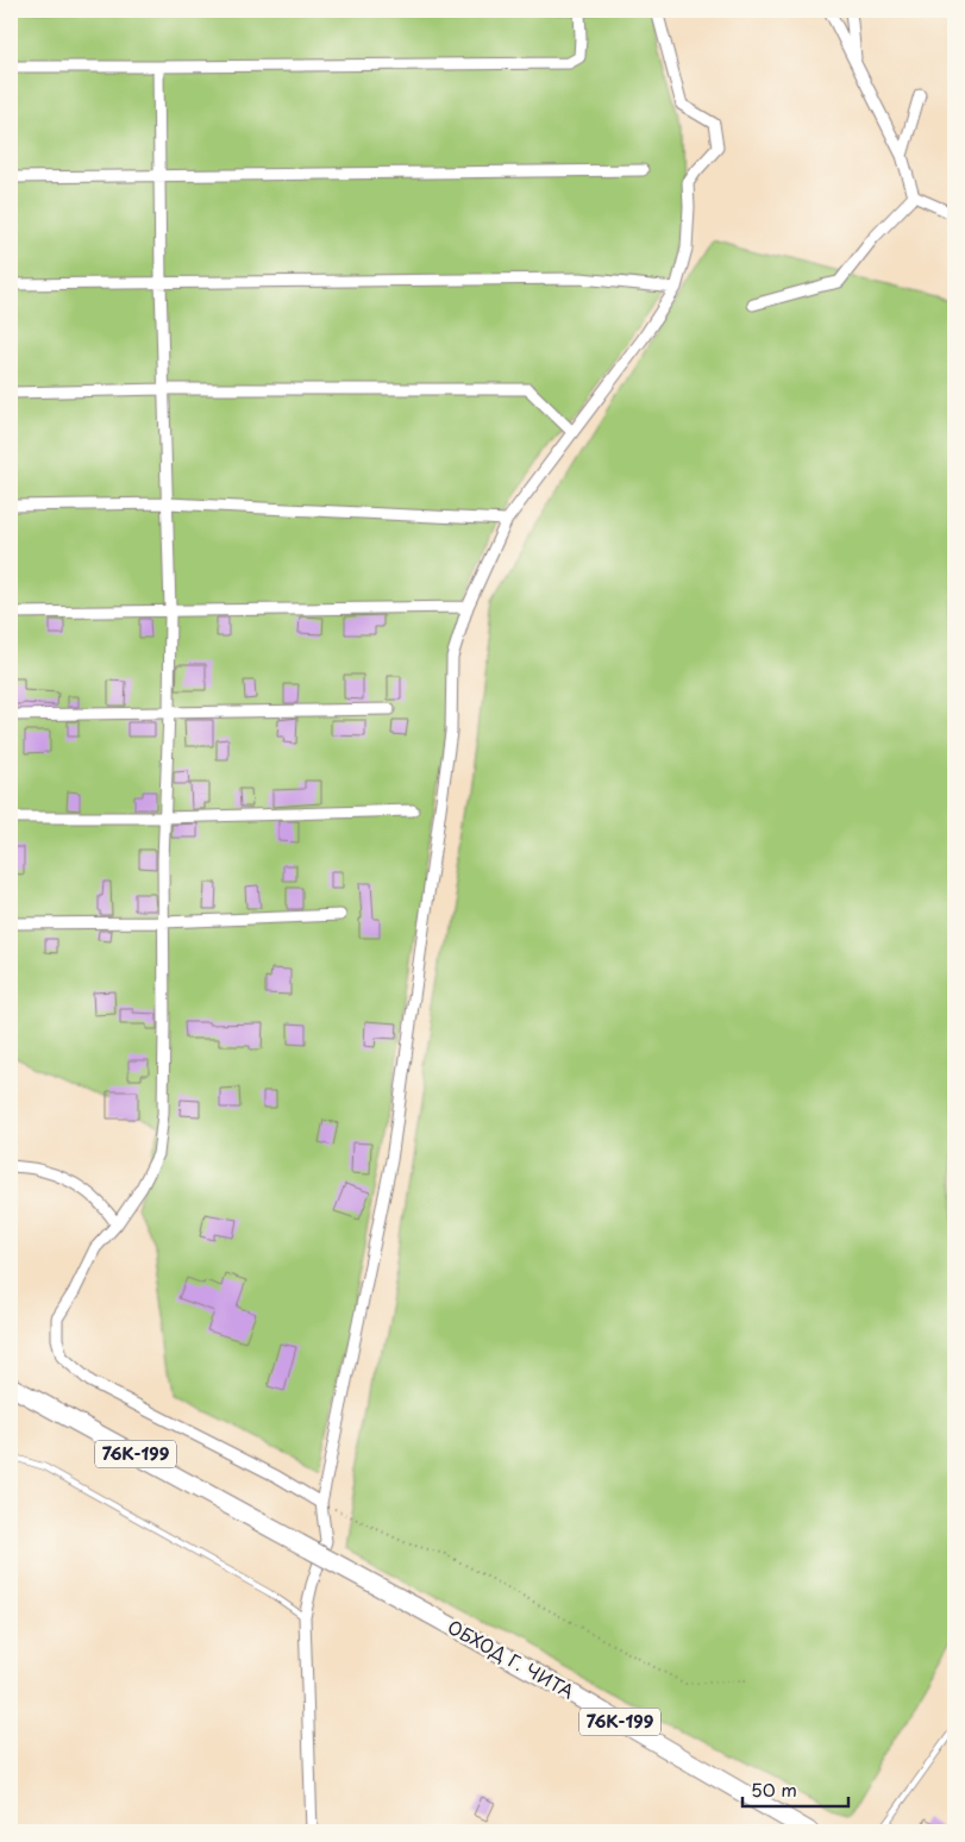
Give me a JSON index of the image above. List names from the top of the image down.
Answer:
{
  "streets": {
    "highway": ["76К-199", "ОБХОД Г. ЧИТА"]
  },
  "scale_bar": "50 m"
}
